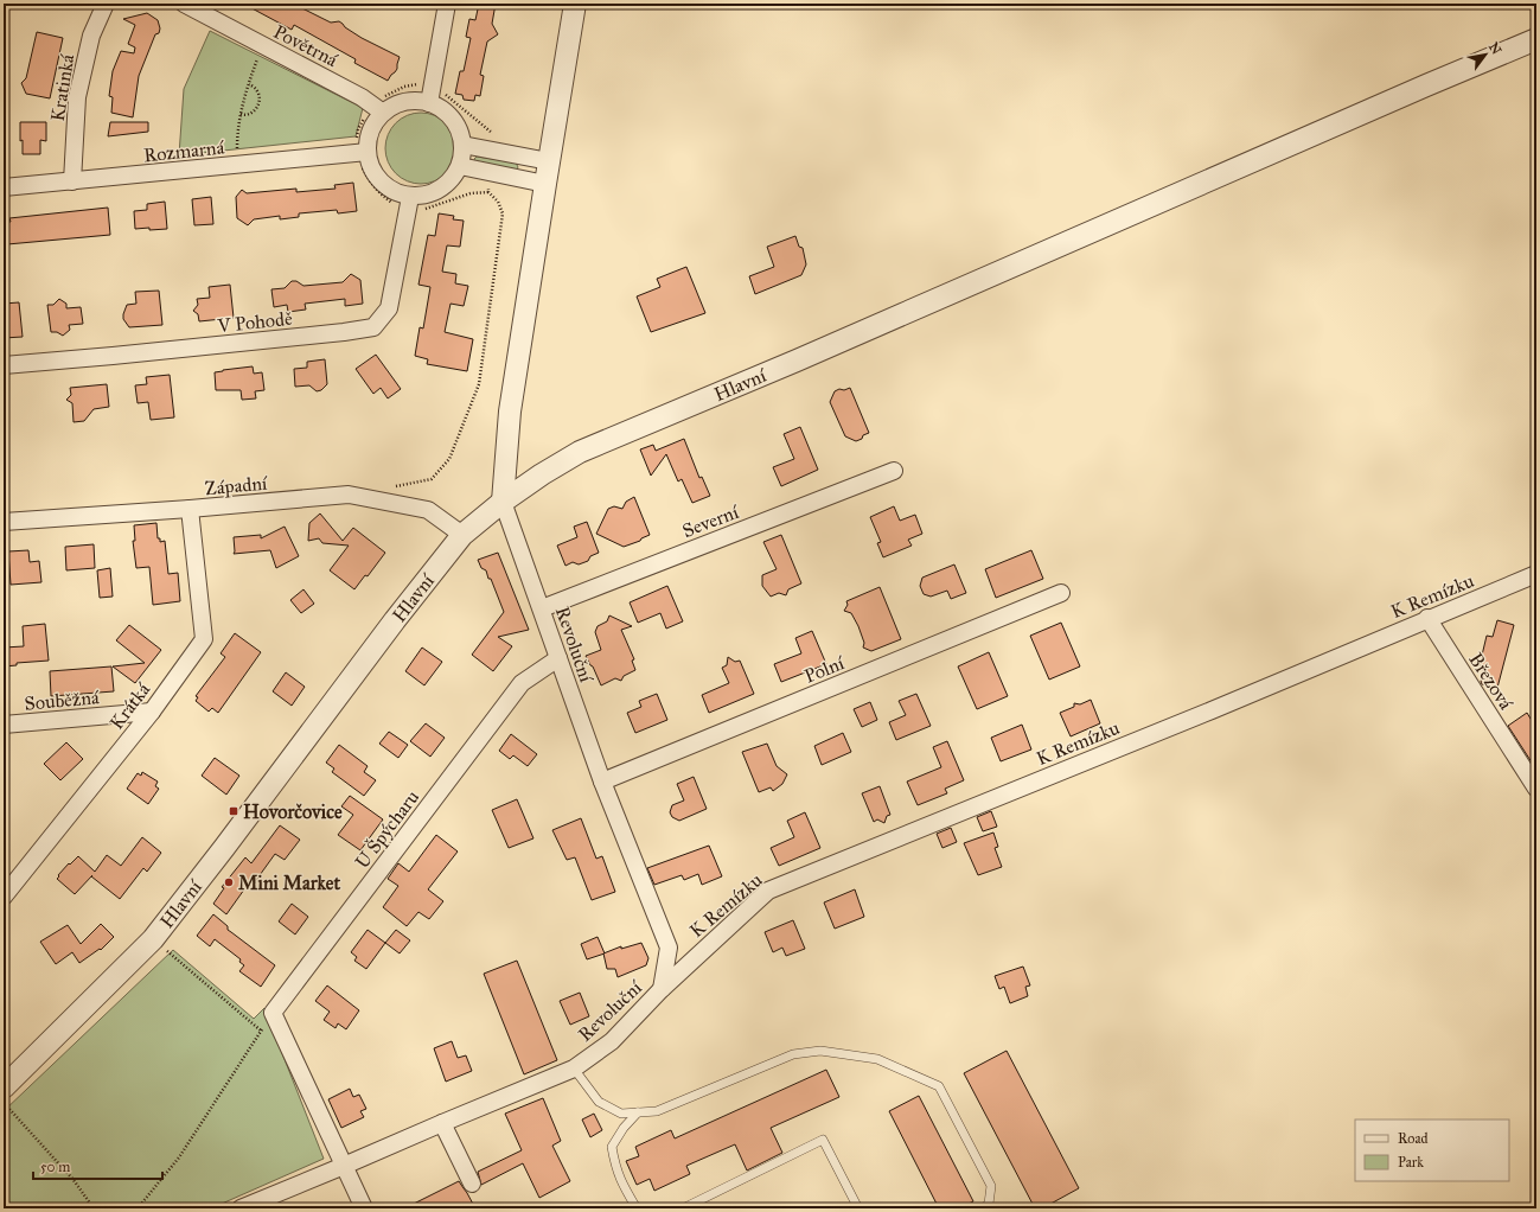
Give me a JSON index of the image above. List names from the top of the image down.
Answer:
{
  "streets": {
    "street": [
      "Povětrná",
      "Kratinká",
      "Rozmarná",
      "V Pohodě",
      "Hlavní",
      "Západní",
      "Severní",
      "K Remízku",
      "Revoluční",
      "Polní",
      "Březová",
      "Souběžná",
      "Krátká",
      "U Špýcharu"
    ]
  },
  "crossings": [
    ["Povětrná", "Rozmarná"],
    ["Povětrná", "V Pohodě"],
    ["Kratinká", "Rozmarná"],
    ["Rozmarná", "V Pohodě"],
    ["Hlavní", "Západní"],
    ["Hlavní", "Revoluční"],
    ["Západní", "Krátká"],
    ["Severní", "Revoluční"],
    ["K Remízku", "Revoluční"],
    ["K Remízku", "Březová"],
    ["Revoluční", "Polní"],
    ["Revoluční", "U Špýcharu"],
    ["Souběžná", "Krátká"]
  ],
  "places": {
    "transit": ["Hovorčovice"],
    "other": ["Mini Market"]
  },
  "legend": ["Road", "Park"],
  "scale_bar": "50 m",
  "north": "top right"
}
